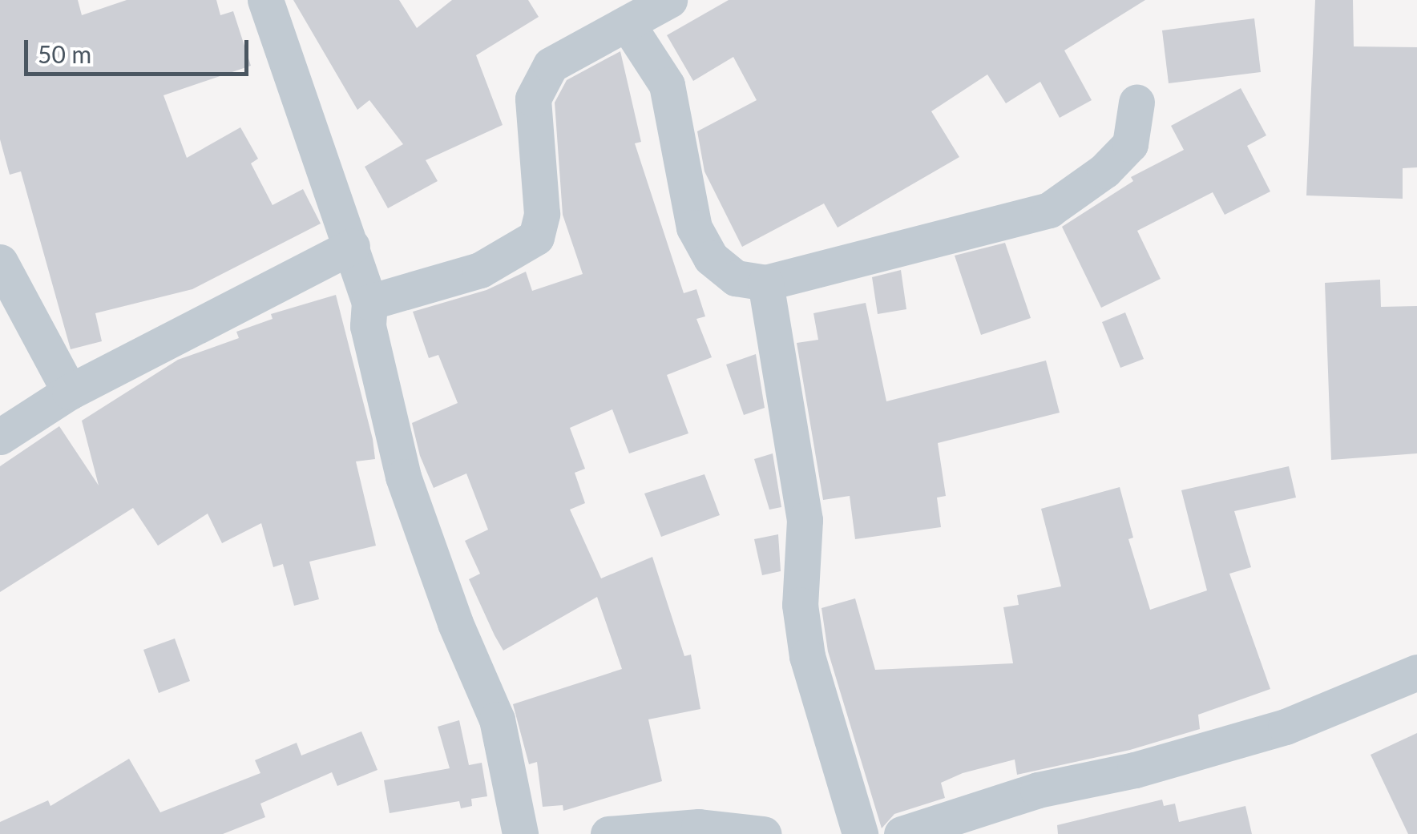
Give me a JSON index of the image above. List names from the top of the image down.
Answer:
{
  "scale_bar": "50 m"
}
